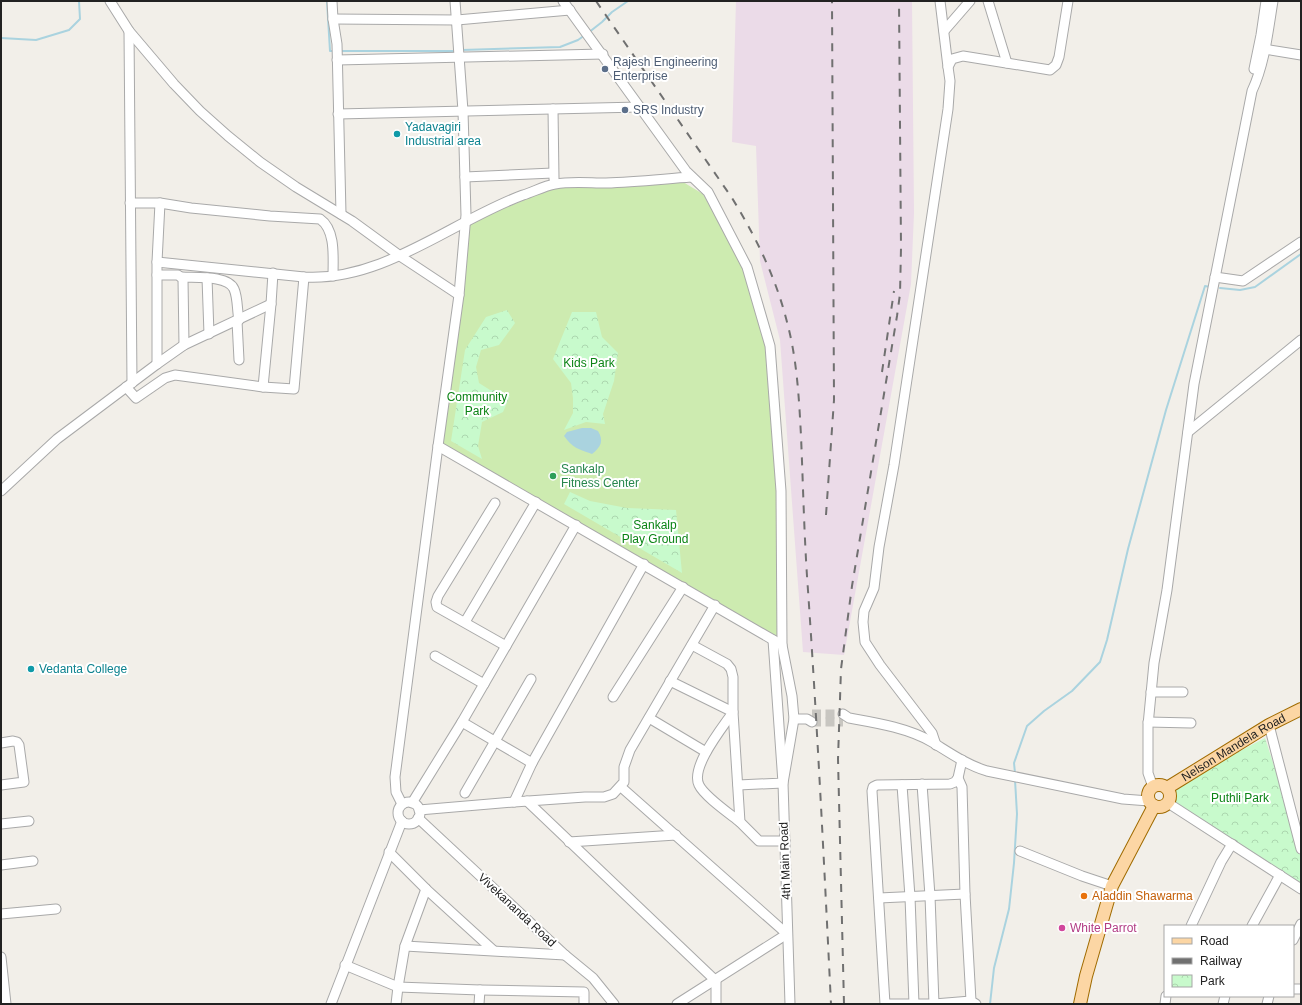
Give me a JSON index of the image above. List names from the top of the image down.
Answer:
{
  "streets": {
    "main road": ["Nelson Mandela Road"],
    "street": ["4th Main Road", "Vivekananda Road"]
  },
  "parks": [
    "Kids Park",
    "Community Park",
    "Sankalp Play Ground",
    "Puthli Park"
  ],
  "places": [
    "Rajesh Engineering Enterprise",
    "SRS Industry",
    "Yadavagiri Industrial area",
    "Sankalp Fitness Center",
    "Vedanta College",
    "Aladdin Shawarma",
    "White Parrot"
  ],
  "legend": ["Road", "Railway", "Park"]
}
